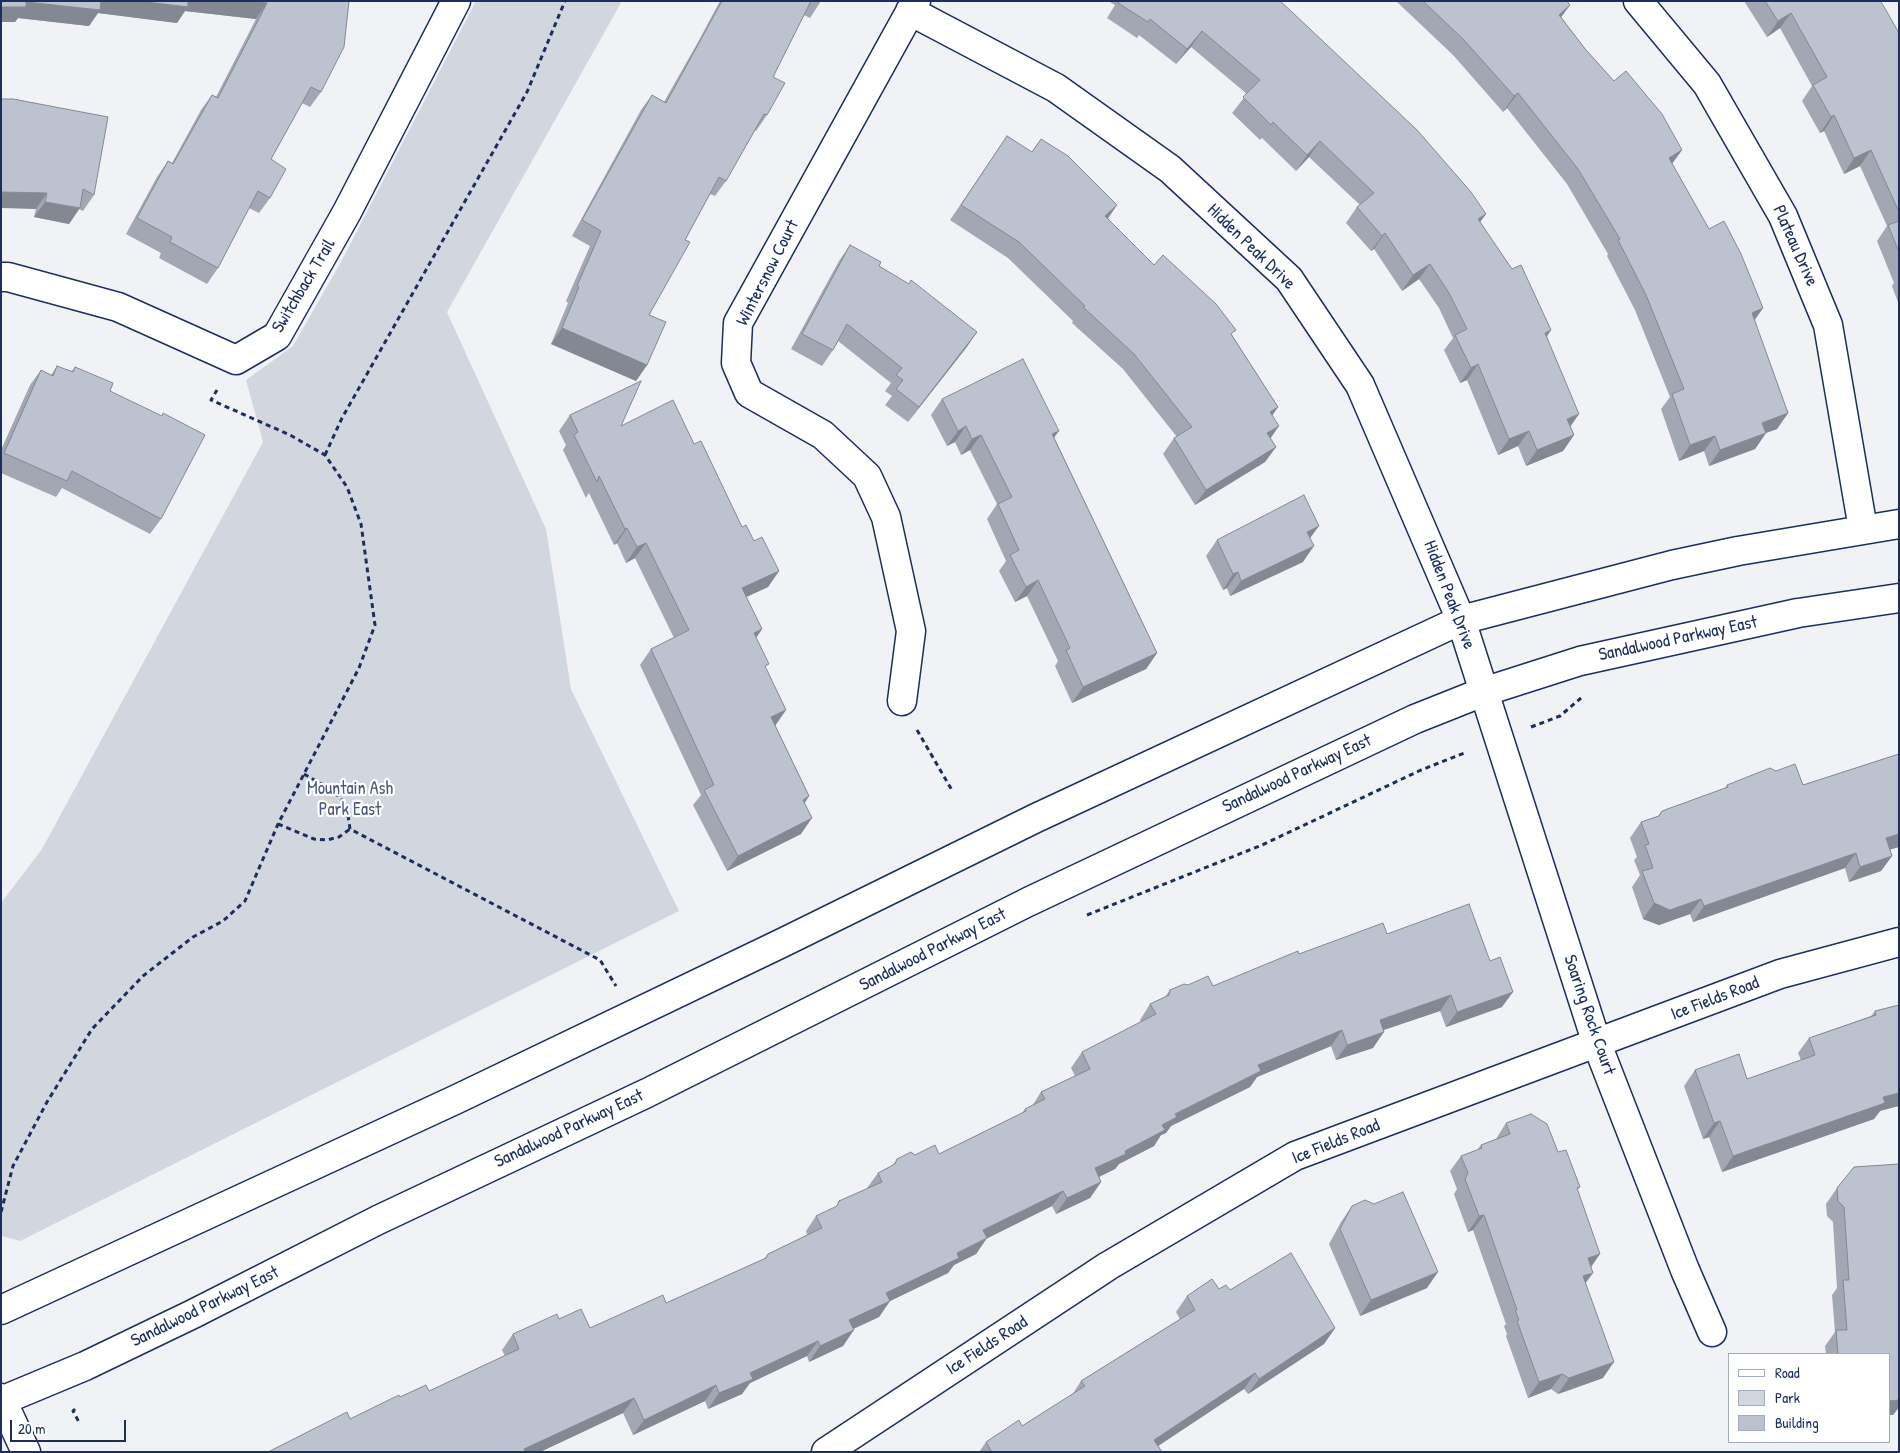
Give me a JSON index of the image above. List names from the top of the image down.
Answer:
{
  "streets": {
    "street": [
      "Plateau Drive",
      "Hidden Peak Drive",
      "Wintersnow Court",
      "Switchback Trail",
      "Sandalwood Parkway East",
      "Ice Fields Road",
      "Soaring Rock Court"
    ]
  },
  "crossings": [
    ["Hidden Peak Drive", "Wintersnow Court"],
    ["Hidden Peak Drive", "Sandalwood Parkway East"],
    ["Hidden Peak Drive", "Soaring Rock Court"],
    ["Sandalwood Parkway East", "Soaring Rock Court"],
    ["Ice Fields Road", "Soaring Rock Court"]
  ],
  "parks": ["Mountain Ash Park East"],
  "legend": ["Road", "Park", "Building"],
  "scale_bar": "20 m"
}
